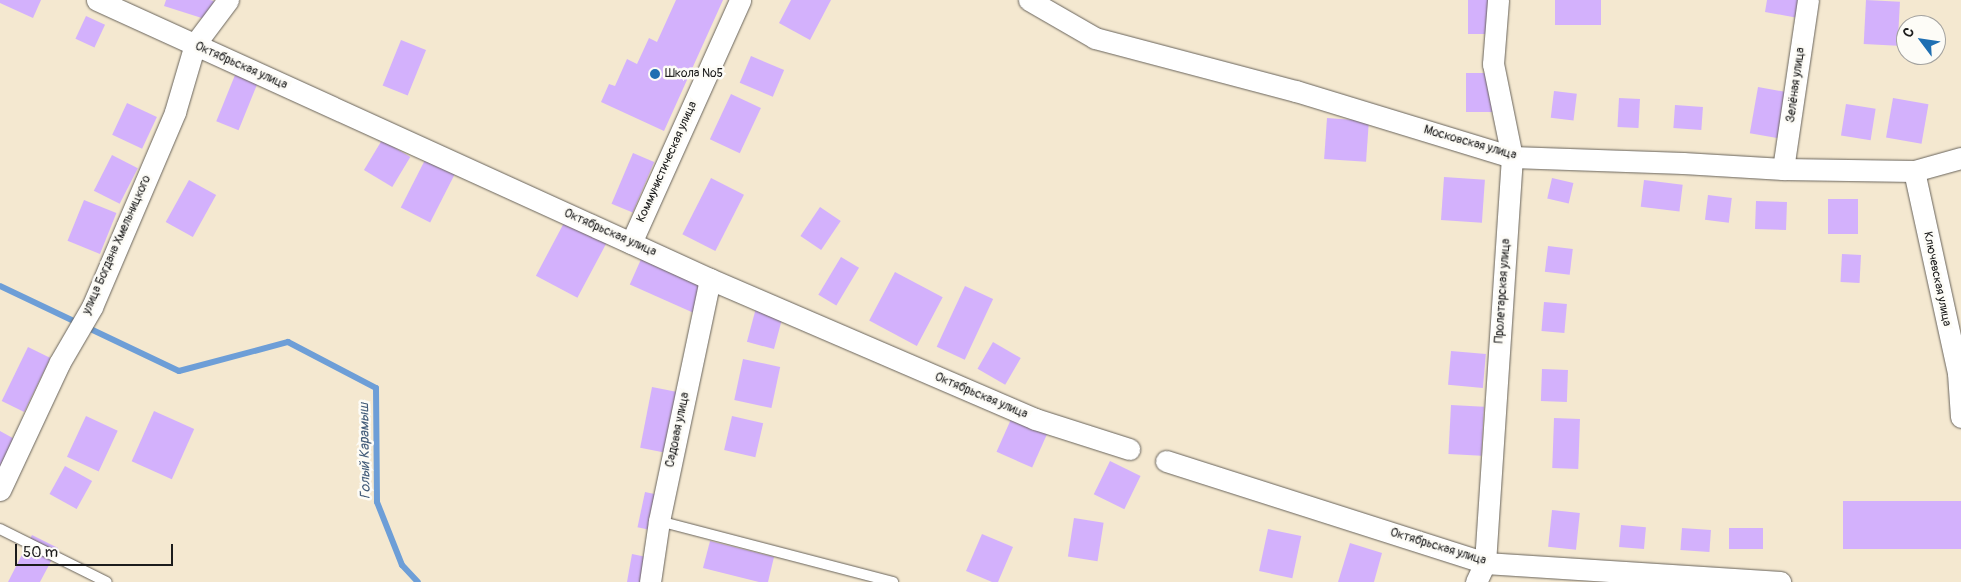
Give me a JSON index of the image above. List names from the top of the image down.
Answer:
{
  "streets": {
    "street": [
      "Октябрьская улица",
      "Зелёная улица",
      "Московская улица",
      "Коммунистическая улица",
      "улица Богдана Хмельницкого",
      "Ключевская улица",
      "Пролетарская улица",
      "Садовая улица"
    ]
  },
  "crossings": [
    ["Октябрьская улица", "Коммунистическая улица"],
    ["Октябрьская улица", "улица Богдана Хмельницкого"],
    ["Октябрьская улица", "Пролетарская улица"],
    ["Октябрьская улица", "Садовая улица"],
    ["Зелёная улица", "Московская улица"],
    ["Московская улица", "Ключевская улица"],
    ["Московская улица", "Пролетарская улица"]
  ],
  "water": ["Голый Карамыш"],
  "places": ["Школа №5"],
  "scale_bar": "50 m",
  "north": "top left"
}
